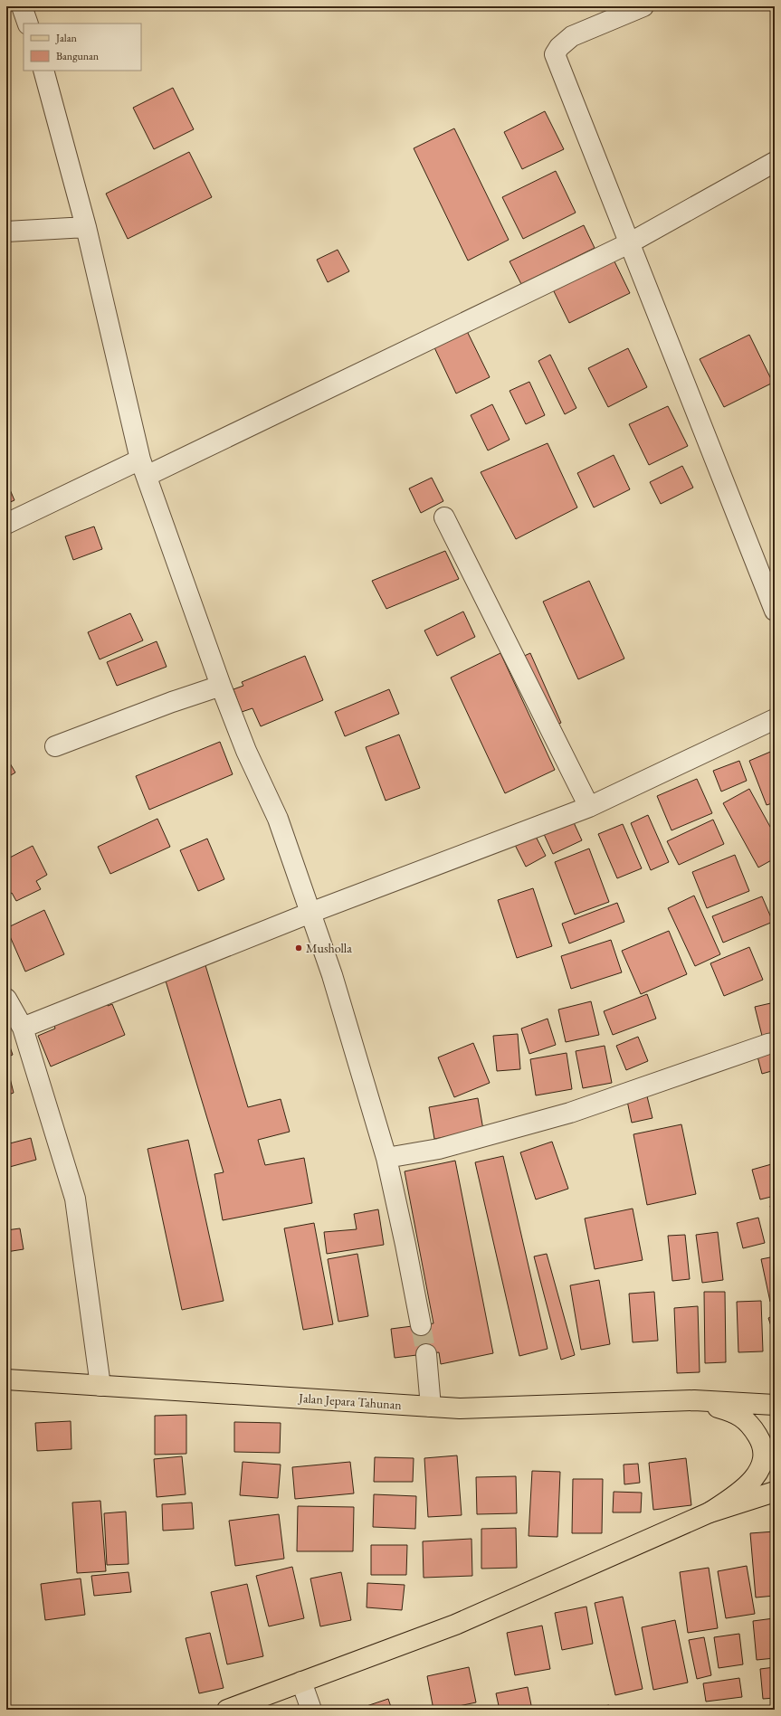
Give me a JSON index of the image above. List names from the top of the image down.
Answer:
{
  "streets": {
    "main road": ["Jalan Jepara Tahunan"]
  },
  "places": ["Musholla"],
  "legend": ["Jalan", "Bangunan"]
}
